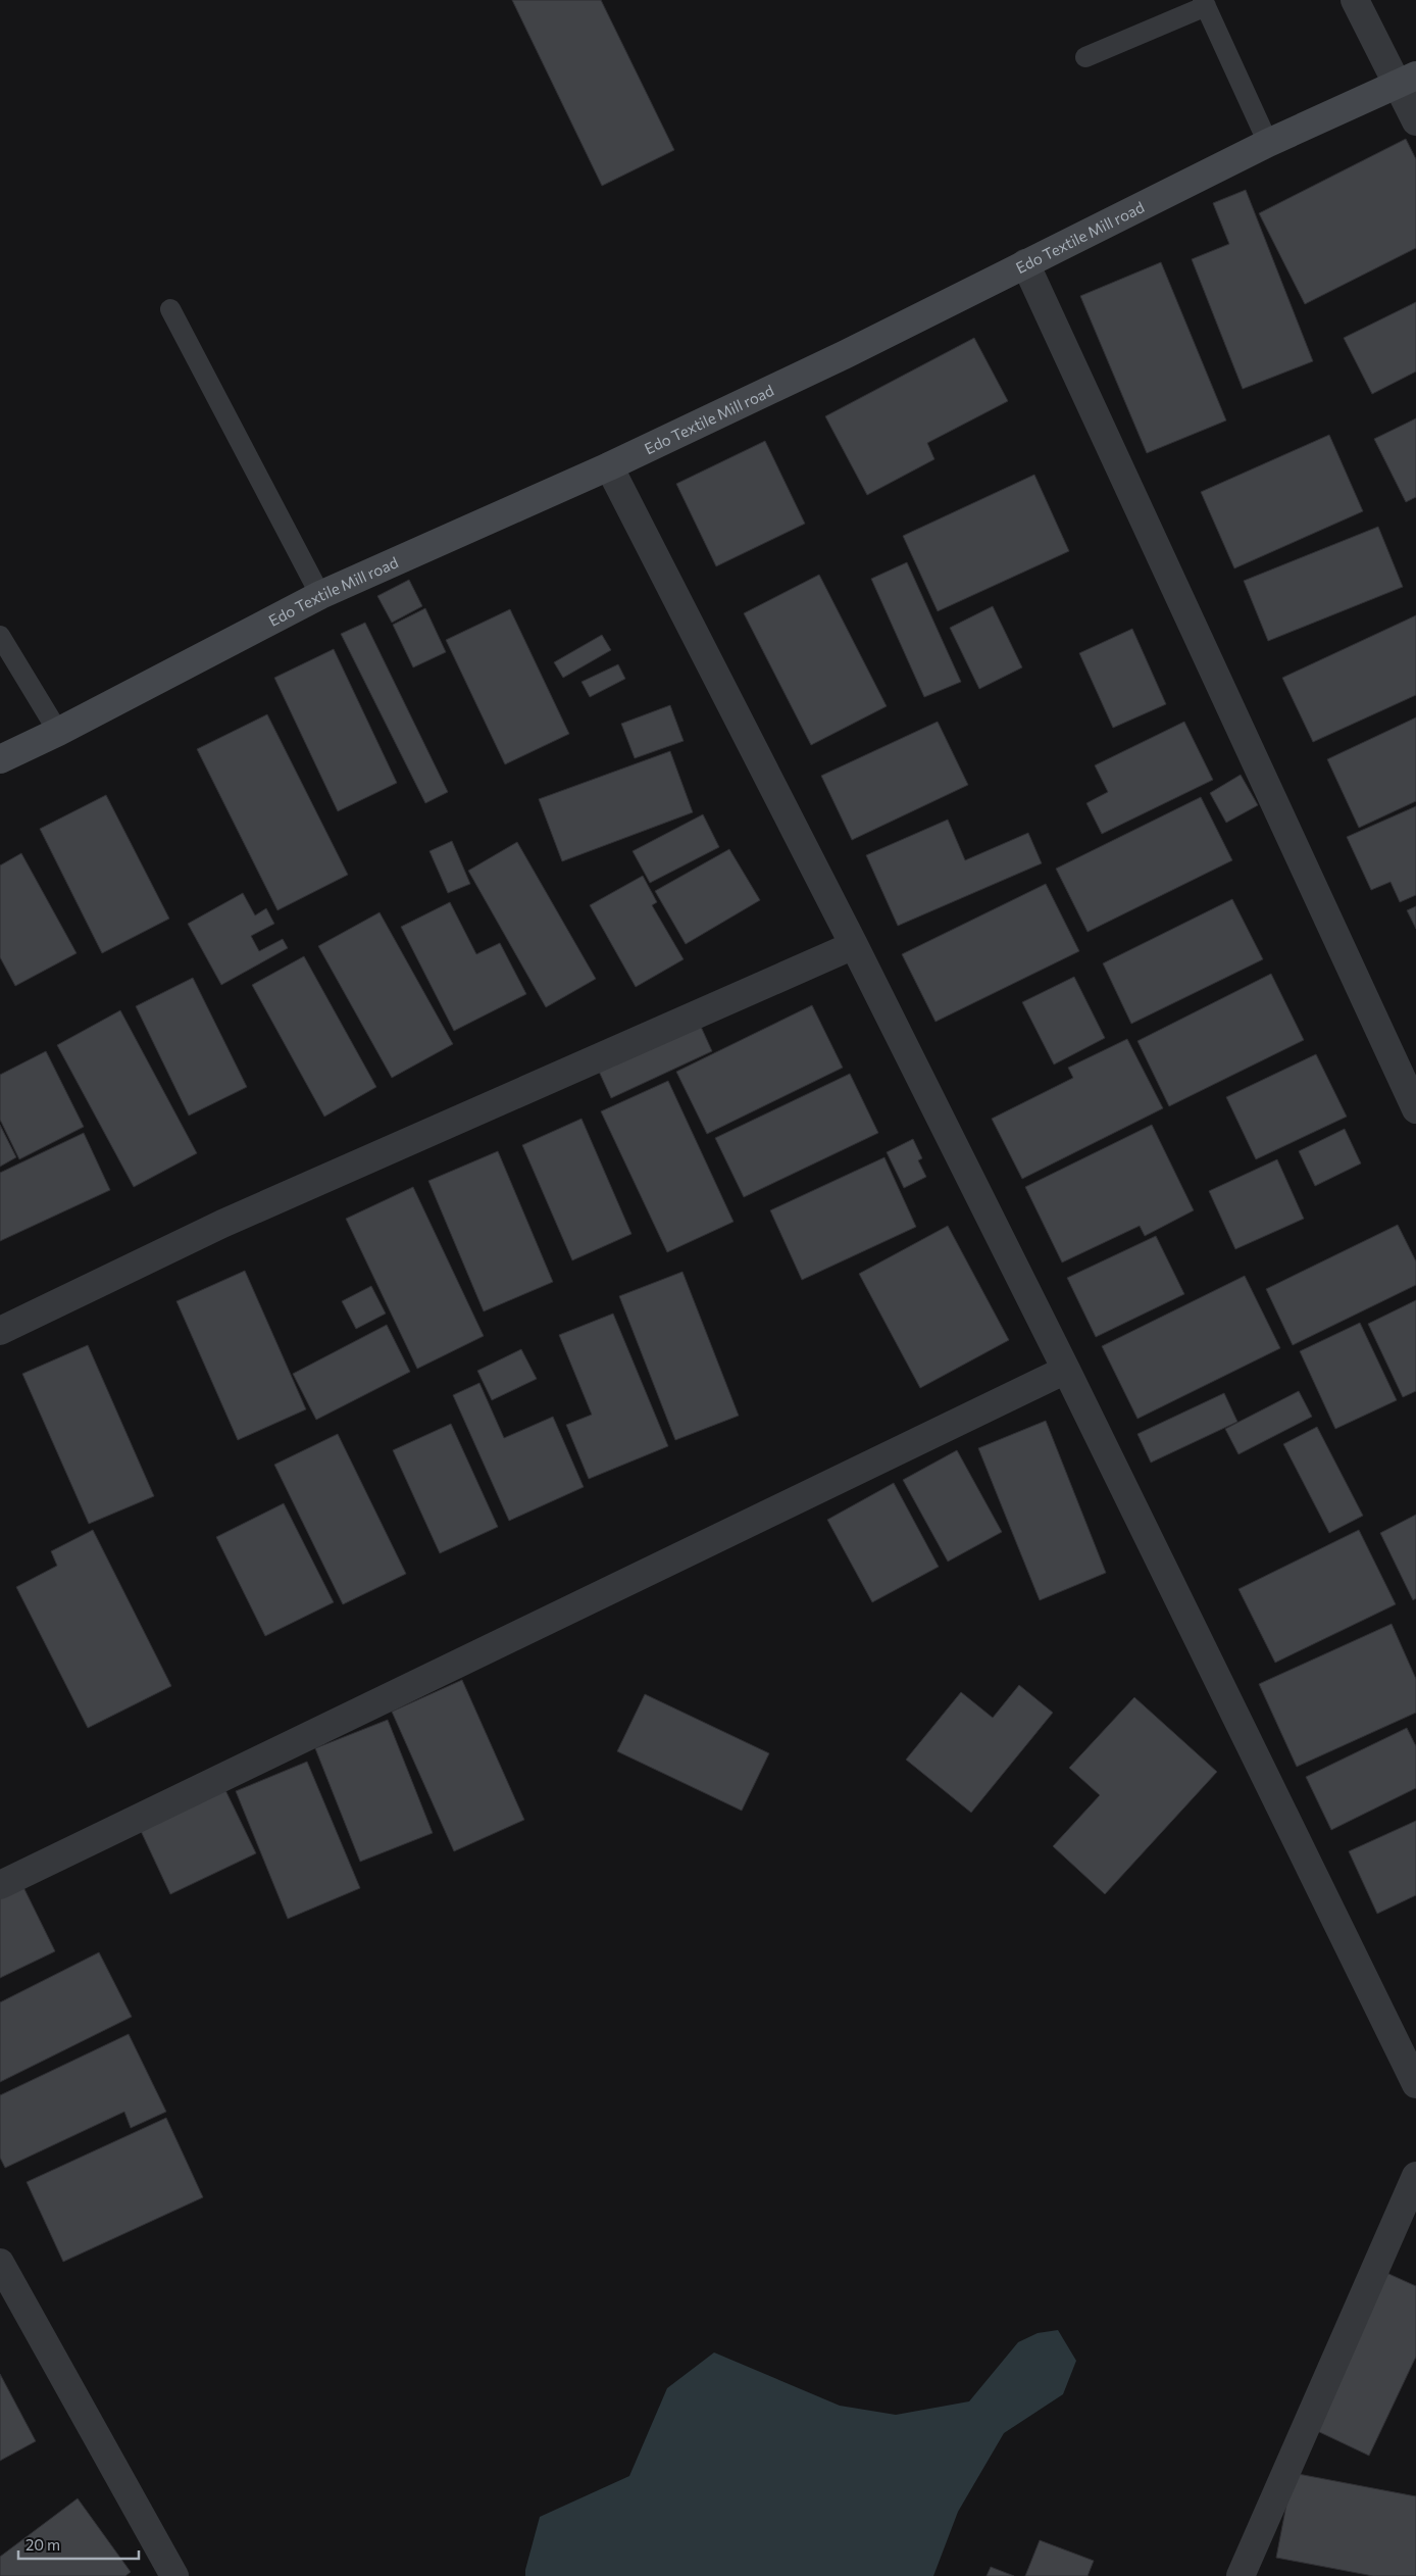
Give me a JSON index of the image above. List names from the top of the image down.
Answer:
{
  "streets": {
    "street": ["Edo Textile Mill road"]
  },
  "scale_bar": "20 m"
}
